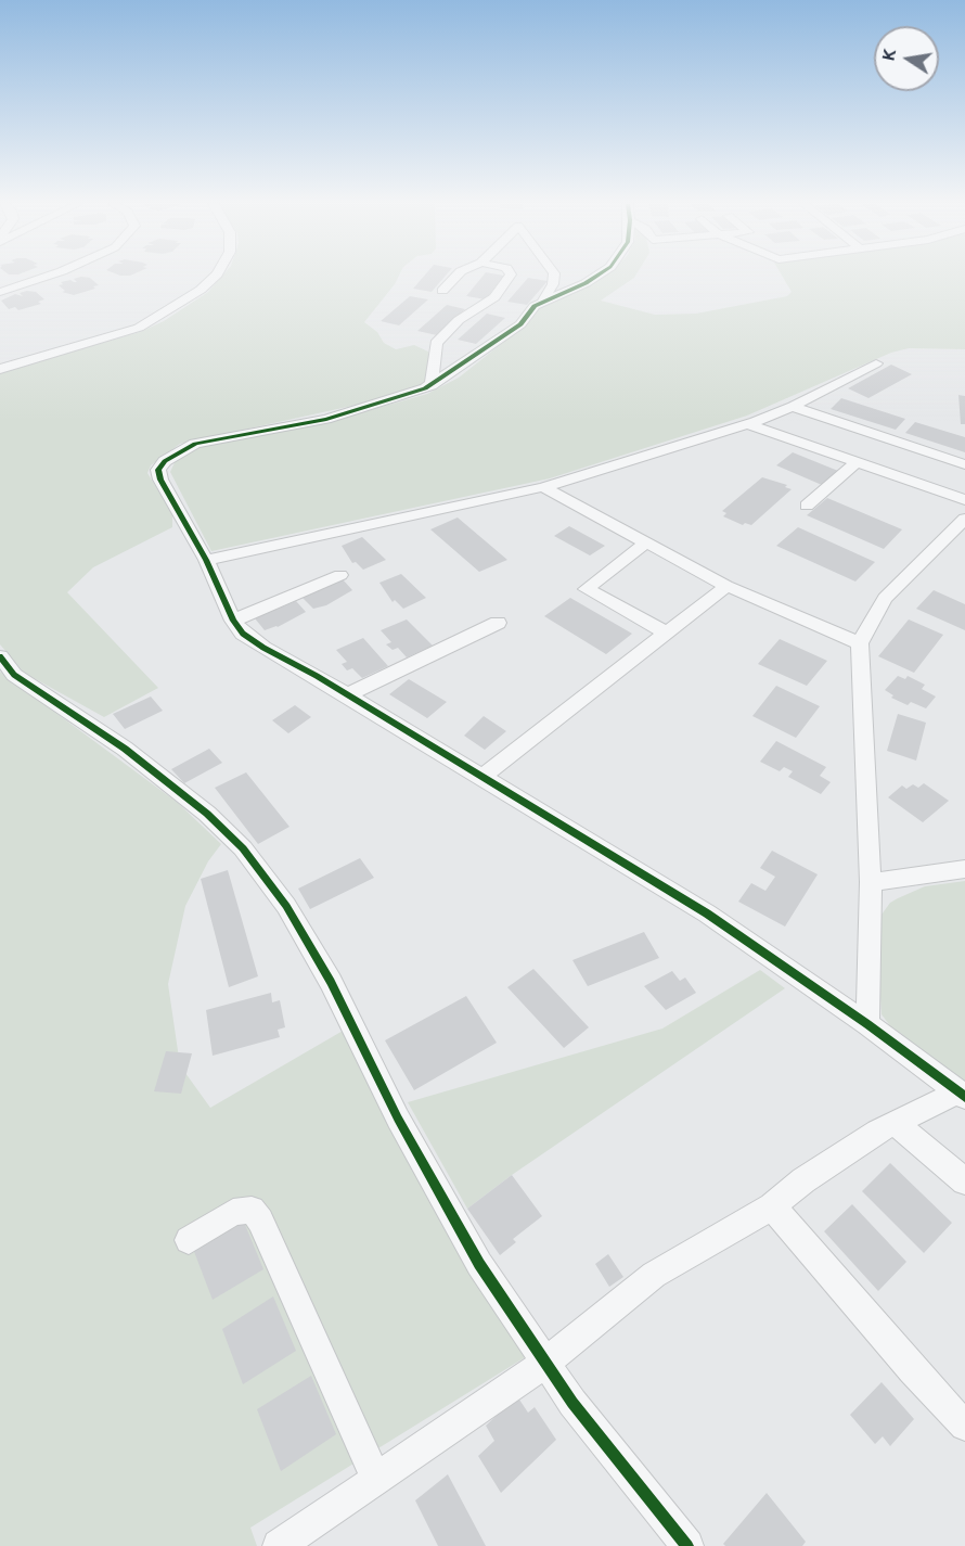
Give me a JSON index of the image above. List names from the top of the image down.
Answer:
{
  "north": "left"
}
